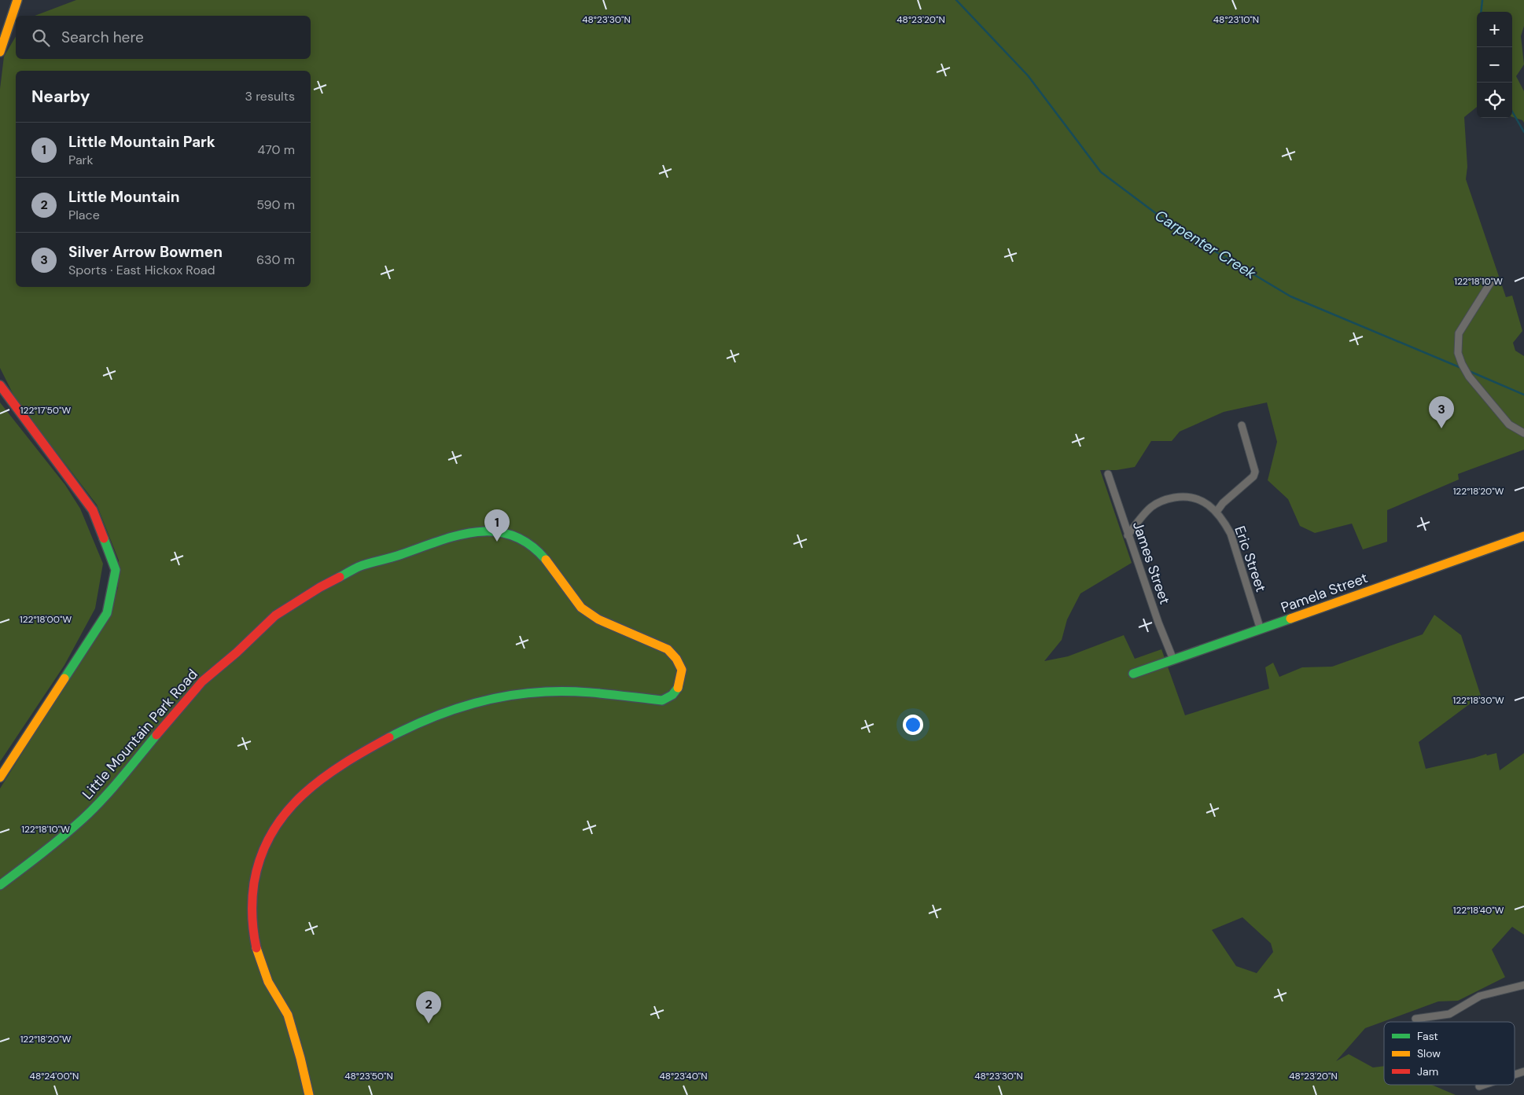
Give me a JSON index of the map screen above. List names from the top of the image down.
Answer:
{
  "streets": {
    "street": [
      "Eric Street",
      "James Street",
      "Pamela Street",
      "Little Mountain Park Road"
    ]
  },
  "crossings": [
    ["Eric Street", "James Street"],
    ["Eric Street", "Pamela Street"],
    ["James Street", "Pamela Street"]
  ],
  "water": ["Carpenter Creek"],
  "legend": ["Fast", "Slow", "Jam"],
  "page": {
    "map_buttons": ["+", "−"],
    "search": "Search here",
    "heading": ["Nearby", "3 results"],
    "list": [
      {
        "mark": "1",
        "name": "Little Mountain Park",
        "note": "Park",
        "value": "470 m"
      },
      {
        "mark": "2",
        "name": "Little Mountain",
        "note": "Place",
        "value": "590 m"
      },
      {
        "mark": "3",
        "name": "Silver Arrow Bowmen",
        "note": "Sports · East Hickox Road",
        "value": "630 m"
      }
    ],
    "pins": ["3", "1", "2"]
  },
  "coordinates": [
    "48°23'30\"N",
    "48°23'20\"N",
    "48°23'10\"N",
    "122°18'10\"W",
    "122°17'50\"W",
    "122°18'20\"W",
    "122°18'00\"W",
    "122°18'30\"W",
    "122°18'40\"W",
    "48°24'00\"N",
    "48°23'50\"N",
    "48°23'40\"N"
  ]
}
